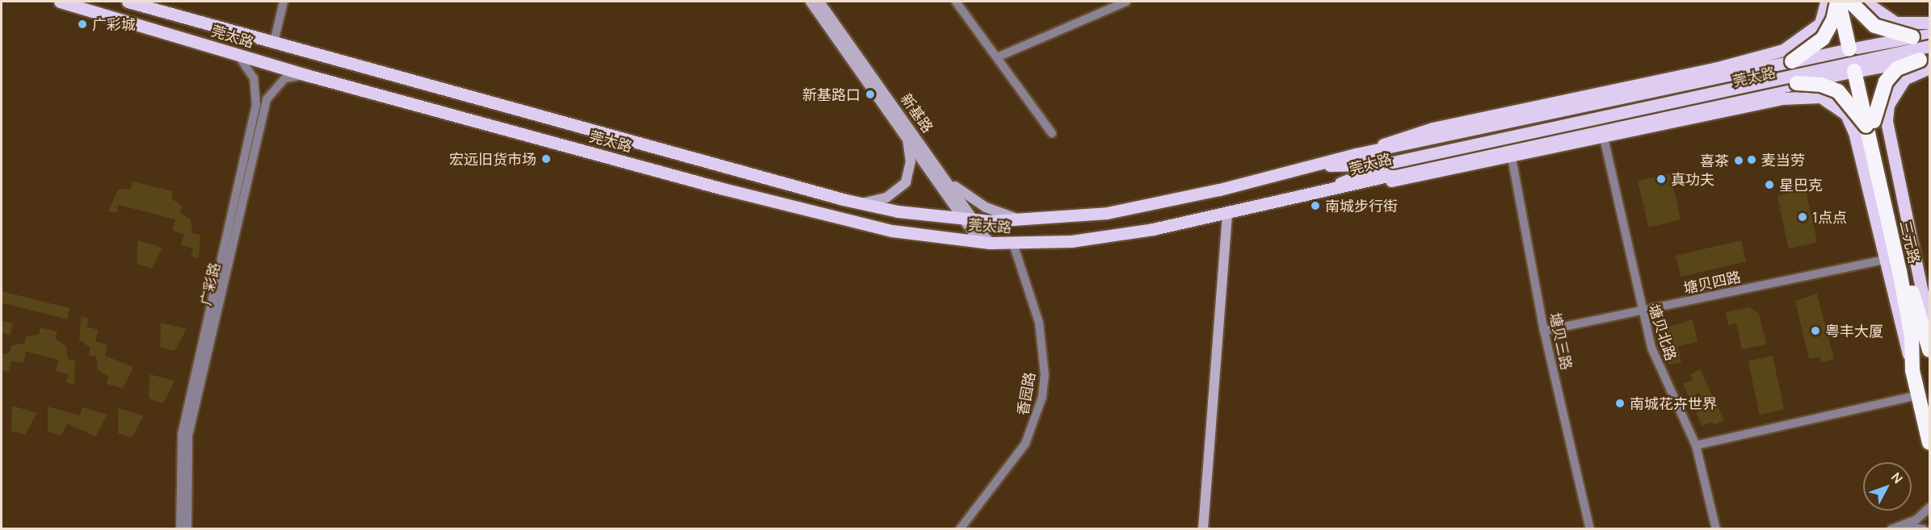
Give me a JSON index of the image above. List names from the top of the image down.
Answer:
{
  "streets": {
    "highway": ["三元路"],
    "main road": ["莞太路"],
    "street": [
      "新基路",
      "塘贝四路",
      "广彩路",
      "塘贝北路",
      "塘贝三路",
      "香园路"
    ]
  },
  "crossings": [
    ["莞太路", "新基路"],
    ["莞太路", "三元路"],
    ["莞太路", "广彩路"],
    ["莞太路", "香园路"],
    ["塘贝四路", "塘贝北路"],
    ["塘贝四路", "塘贝三路"]
  ],
  "places": [
    "广彩城",
    "新基路口",
    "宏远旧货市场",
    "麦当劳",
    "喜茶",
    "真功夫",
    "星巴克",
    "南城步行街",
    "1点点",
    "粤丰大厦",
    "南城花卉世界"
  ],
  "north": "top right"
}
